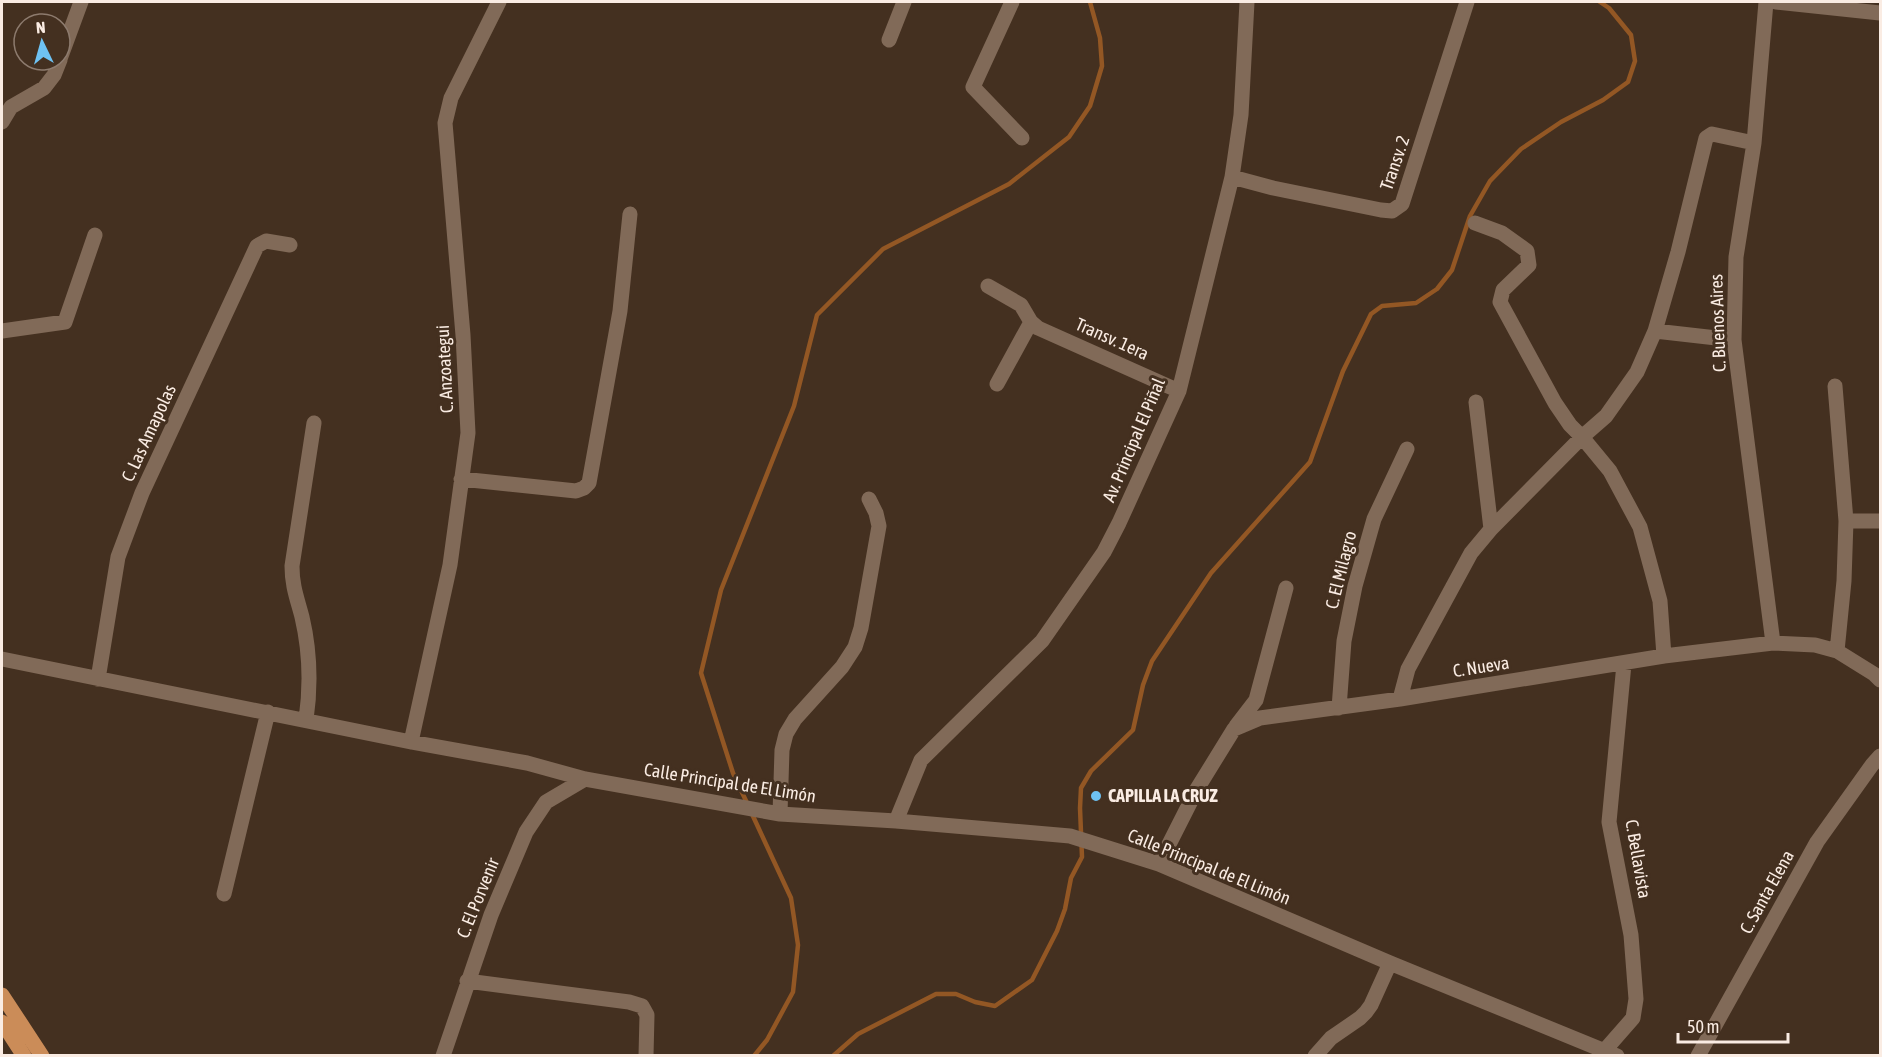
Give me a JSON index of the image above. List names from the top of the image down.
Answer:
{
  "streets": {
    "street": [
      "Transv. 2",
      "C. Buenos Aires",
      "Transv. 1era",
      "C. Anzoategui",
      "C. Las Amapolas",
      "Av. Principal El Piñal",
      "C. El Milagro",
      "C. Nueva",
      "Calle Principal de El Limón",
      "C. Bellavista",
      "C. Santa Elena",
      "C. El Porvenir"
    ]
  },
  "crossings": [
    ["Transv. 2", "Av. Principal El Piñal"],
    ["C. Buenos Aires", "C. Nueva"],
    ["Transv. 1era", "Av. Principal El Piñal"],
    ["C. Anzoategui", "Calle Principal de El Limón"],
    ["C. Las Amapolas", "Calle Principal de El Limón"],
    ["Av. Principal El Piñal", "Calle Principal de El Limón"],
    ["C. El Milagro", "C. Nueva"],
    ["C. Nueva", "C. Bellavista"],
    ["Calle Principal de El Limón", "C. Bellavista"],
    ["Calle Principal de El Limón", "C. El Porvenir"]
  ],
  "places": ["CAPILLA LA CRUZ"],
  "scale_bar": "50 m",
  "north": "top"
}
